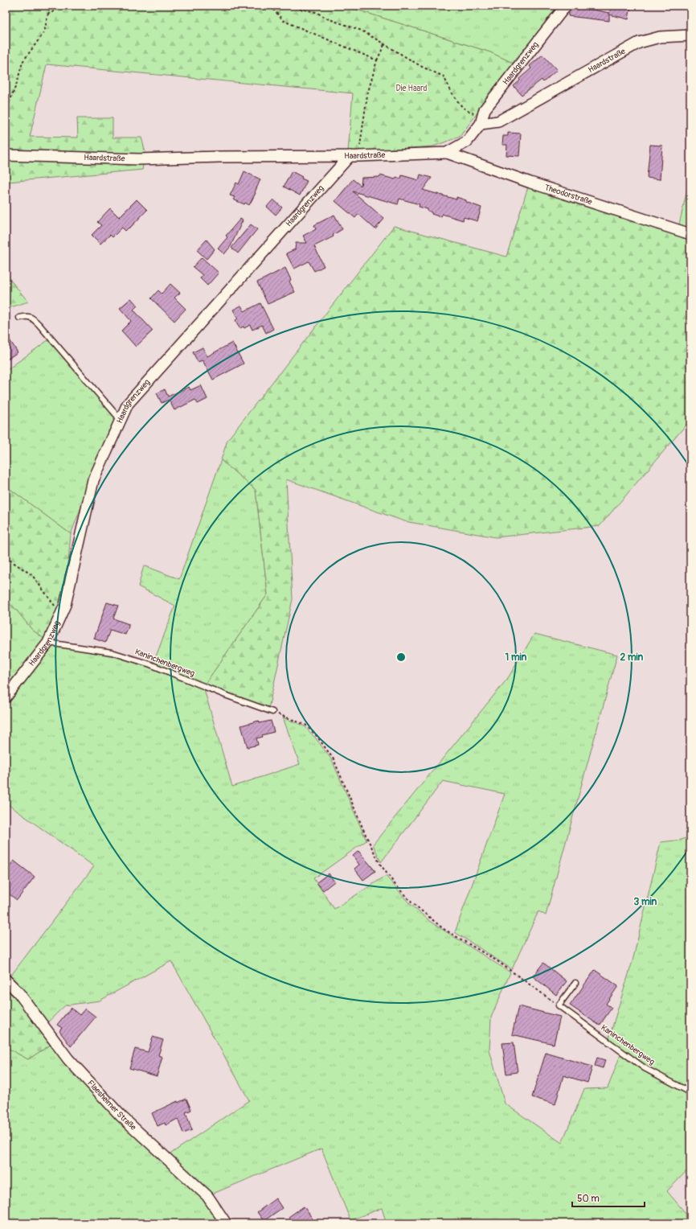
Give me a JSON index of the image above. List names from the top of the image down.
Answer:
{
  "streets": {
    "street": [
      "Haardstraße",
      "Haardgrenzweg",
      "Theodorstraße",
      "Flaesheimer Straße"
    ],
    "lane": ["Kaninchenbergweg"]
  },
  "crossings": [
    ["Haardstraße", "Haardgrenzweg"],
    ["Haardstraße", "Theodorstraße"],
    ["Haardgrenzweg", "Kaninchenbergweg"]
  ],
  "parks": ["Die Haard"],
  "scale_bar": "50 m",
  "rings": ["1 min", "2 min", "3 min"]
}
